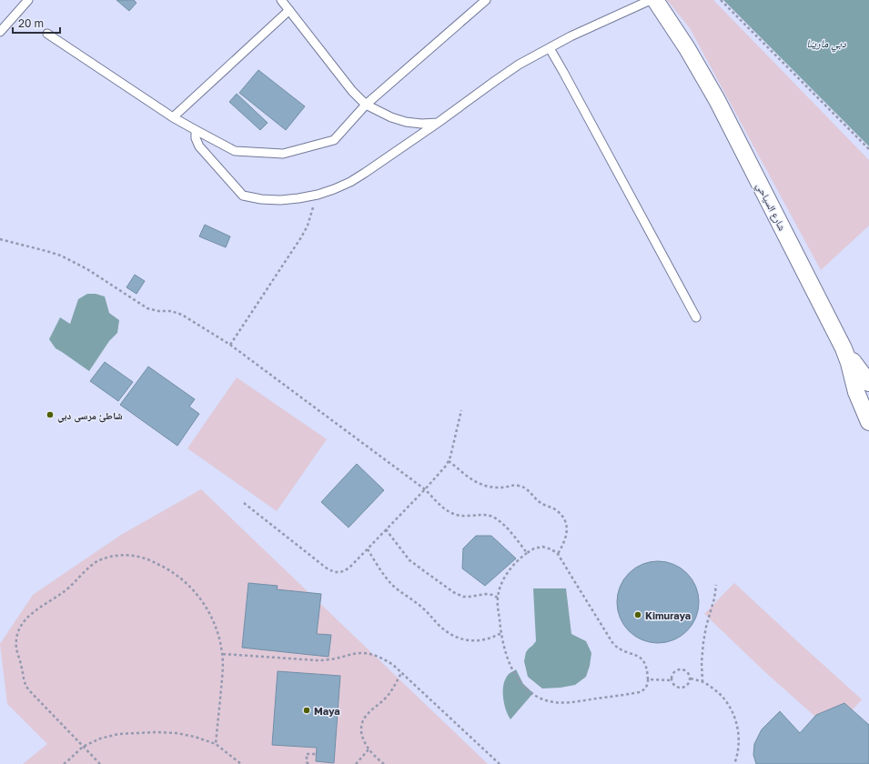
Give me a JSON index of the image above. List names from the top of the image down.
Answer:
{
  "streets": {
    "street": ["شارع السياحي"]
  },
  "water": ["دبي مارينا"],
  "places": ["شاطئ مرسى دبي", "Kimuraya", "Maya"],
  "scale_bar": "20 m"
}
